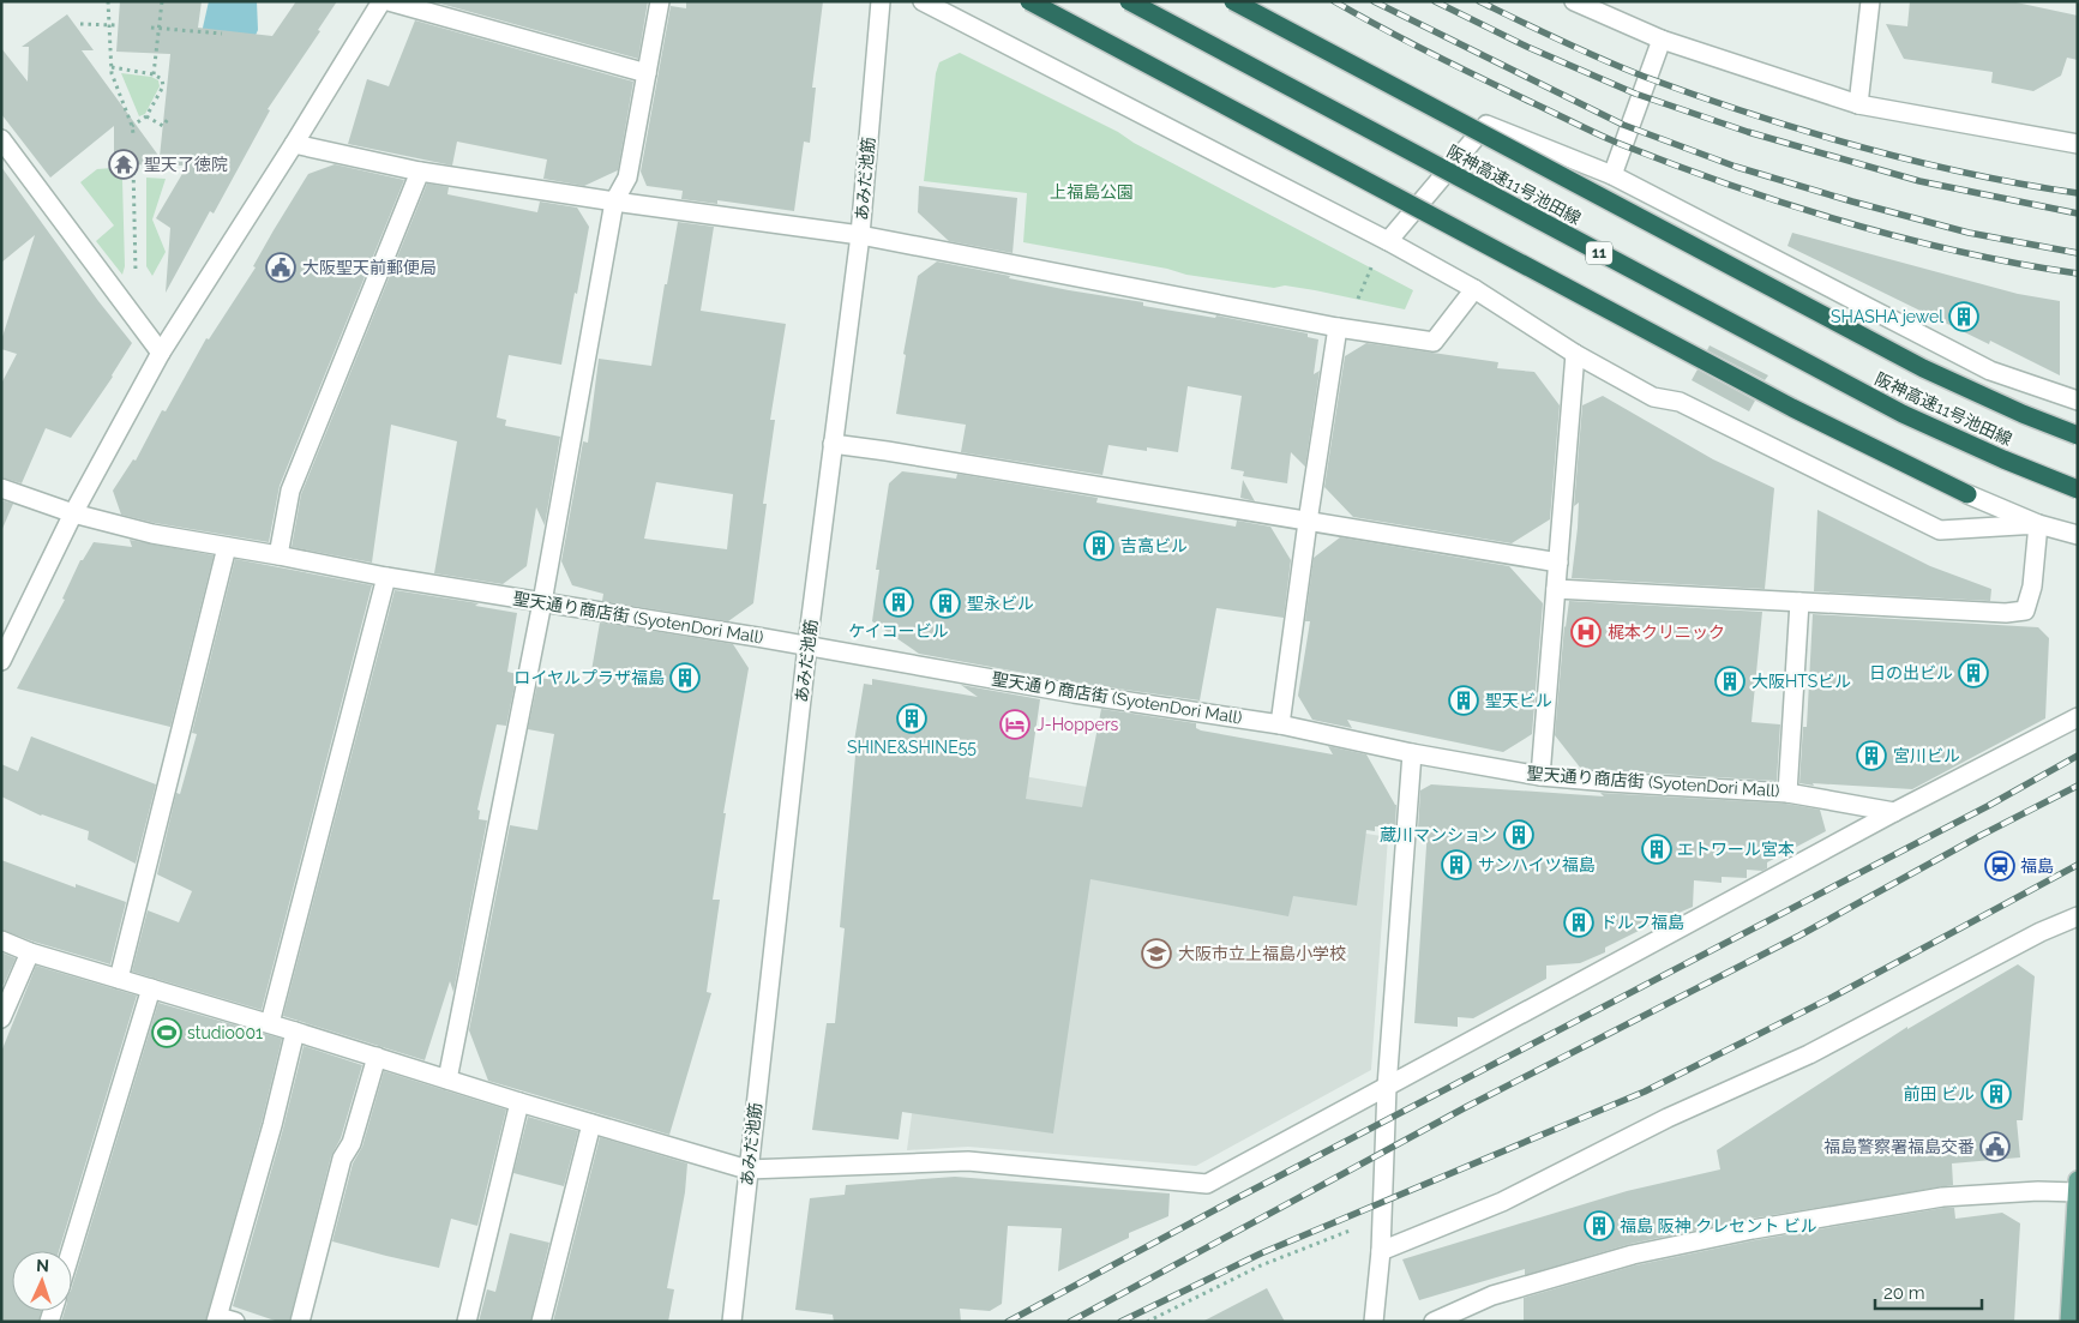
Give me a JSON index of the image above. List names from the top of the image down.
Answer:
{
  "streets": {
    "highway": ["阪神高速11号池田線", "11"],
    "street": ["あみだ池筋", "聖天通り商店街 (SyotenDori Mall)"]
  },
  "crossings": [
    ["あみだ池筋", "聖天通り商店街 (SyotenDori Mall)"]
  ],
  "parks": ["上福島公園"],
  "places": {
    "temple": ["聖天了徳院"],
    "public building": ["大阪聖天前郵便局", "福島警察署福島交番"],
    "building": [
      "SHASHA jewel",
      "吉高ビル",
      "ケイコービル",
      "聖永ビル",
      "日の出ビル",
      "ロイヤルプラザ福島",
      "大阪HTSビル",
      "聖天ビル",
      "SHINE&SHINE55",
      "宮川ビル",
      "蔵川マンション",
      "エトワール宮本",
      "サンハイツ福島",
      "ドルフ福島",
      "前田 ビル",
      "福島 阪神 クレセント ビル"
    ],
    "hospital": ["梶本クリニック"],
    "hotel": ["J-Hoppers"],
    "station": ["福島"],
    "school or university": ["大阪市立上福島小学校"],
    "sports": ["studio001"]
  },
  "scale_bar": "20 m",
  "north": "top"
}
